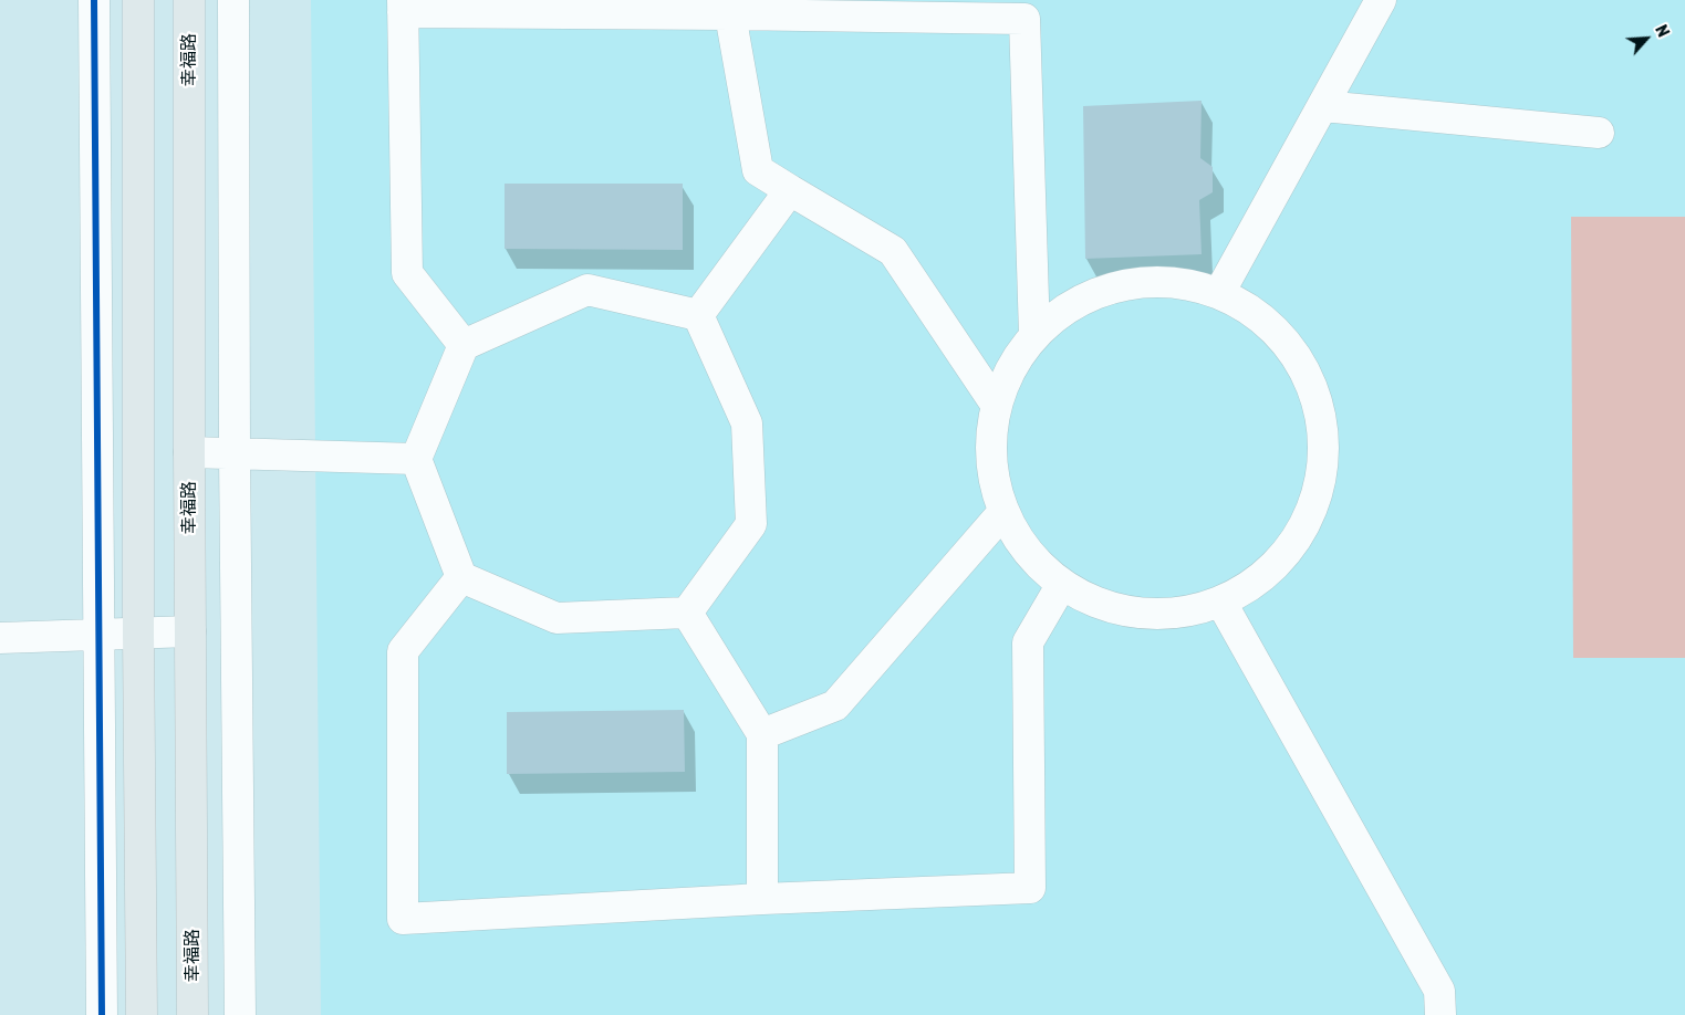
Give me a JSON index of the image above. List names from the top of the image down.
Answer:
{
  "streets": {
    "main road": ["幸福路"]
  },
  "north": "top right"
}
